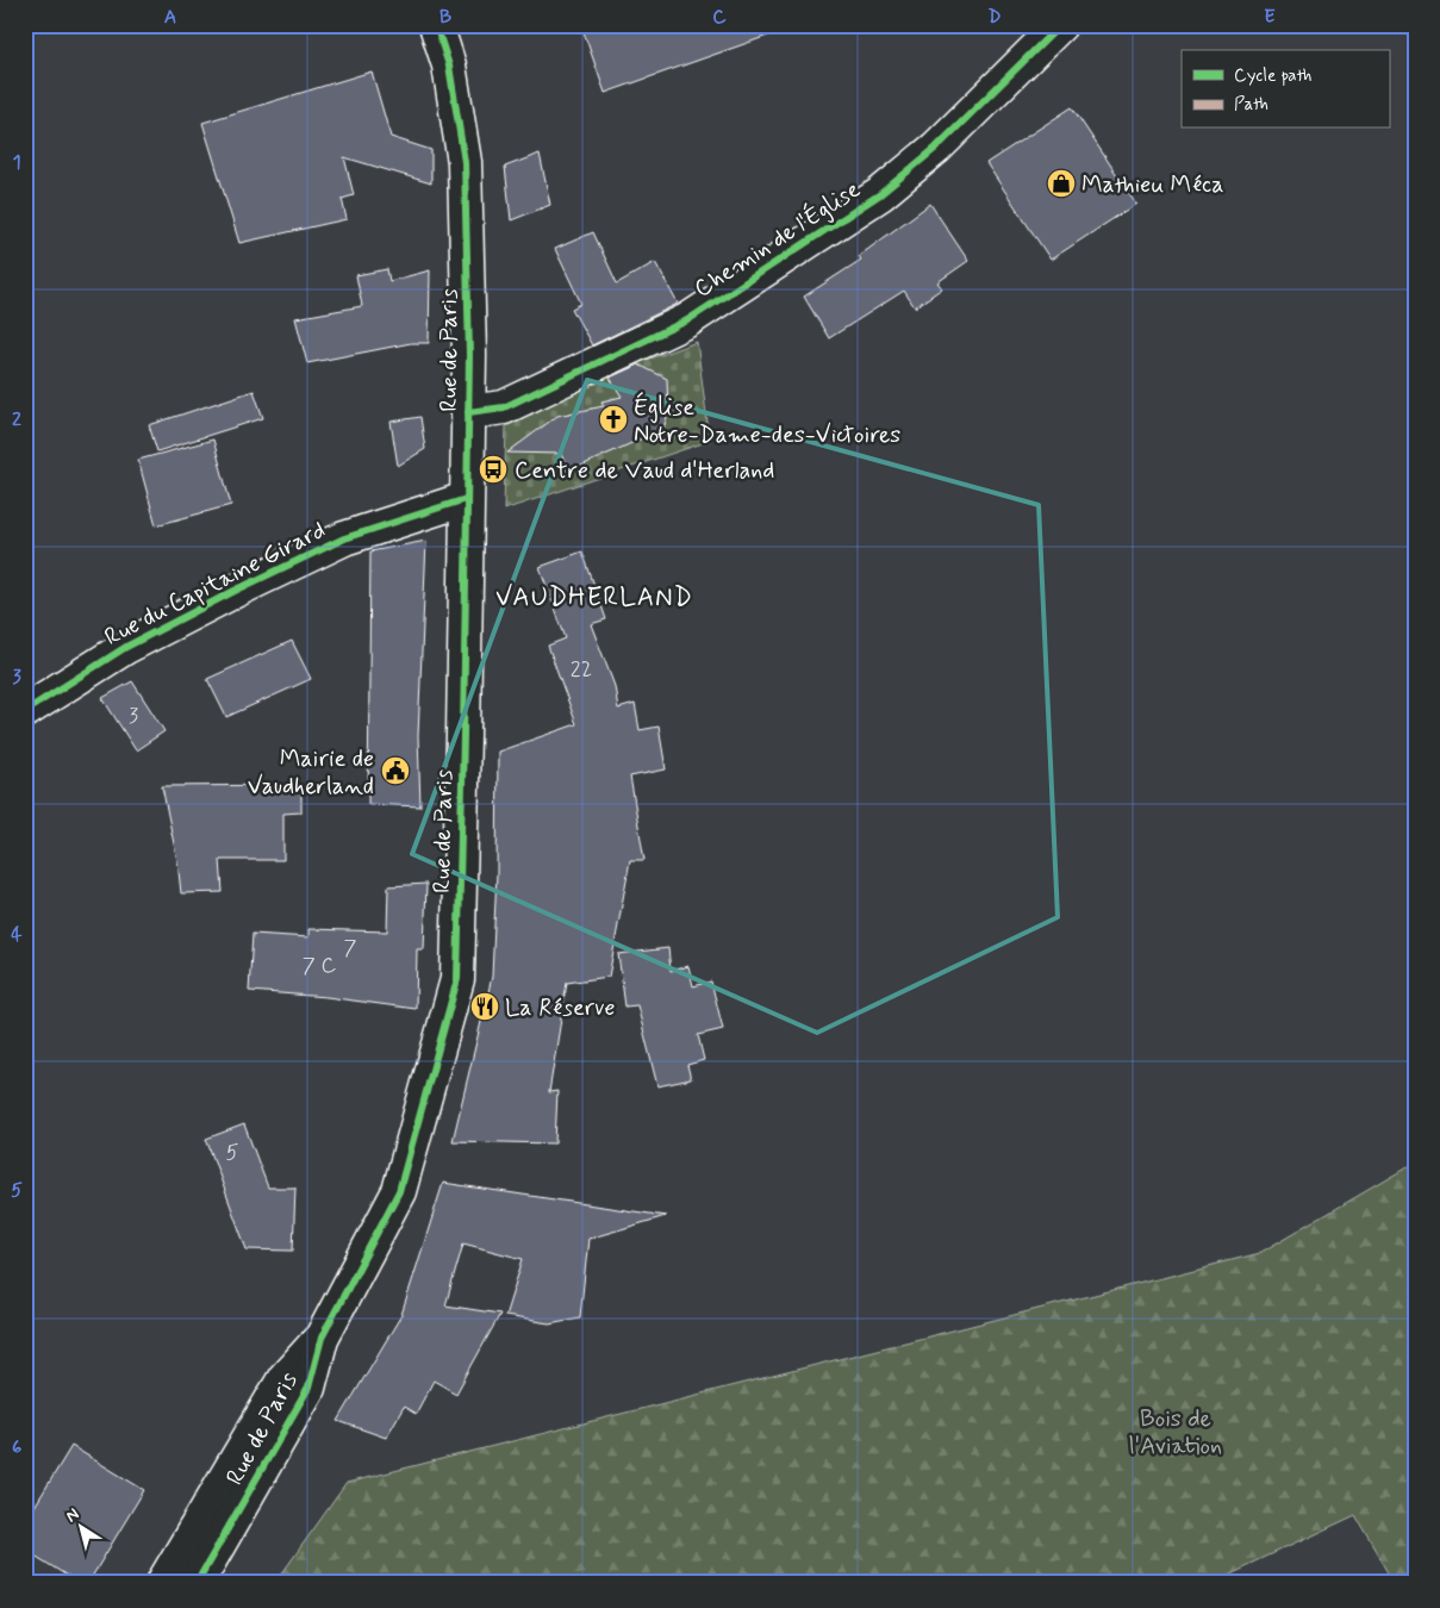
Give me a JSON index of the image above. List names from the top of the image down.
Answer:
{
  "streets": {
    "street": ["Chemin de l'Église", "Rue de Paris", "Rue du Capitaine Girard"]
  },
  "crossings": [
    ["Chemin de l'Église", "Rue de Paris"],
    ["Rue de Paris", "Rue du Capitaine Girard"]
  ],
  "districts": ["VAUDHERLAND"],
  "parks": ["Bois de l'Aviation"],
  "places": {
    "shop": ["Mathieu Méca"],
    "church": ["Église Notre-Dame-des-Victoires"],
    "bus stop": ["Centre de Vaud d'Herland"],
    "public building": ["Mairie de Vaudherland"],
    "restaurant": ["La Réserve"]
  },
  "house_numbers": [
    "22",
    "3",
    "7",
    "7 C",
    "5"
  ],
  "legend": ["Cycle path", "Path"],
  "north": "top left",
  "grid": {
    "columns": [
      "A",
      "B",
      "C",
      "D",
      "E"
    ],
    "rows": [
      "1",
      "2",
      "3",
      "4",
      "5",
      "6"
    ]
  }
}
